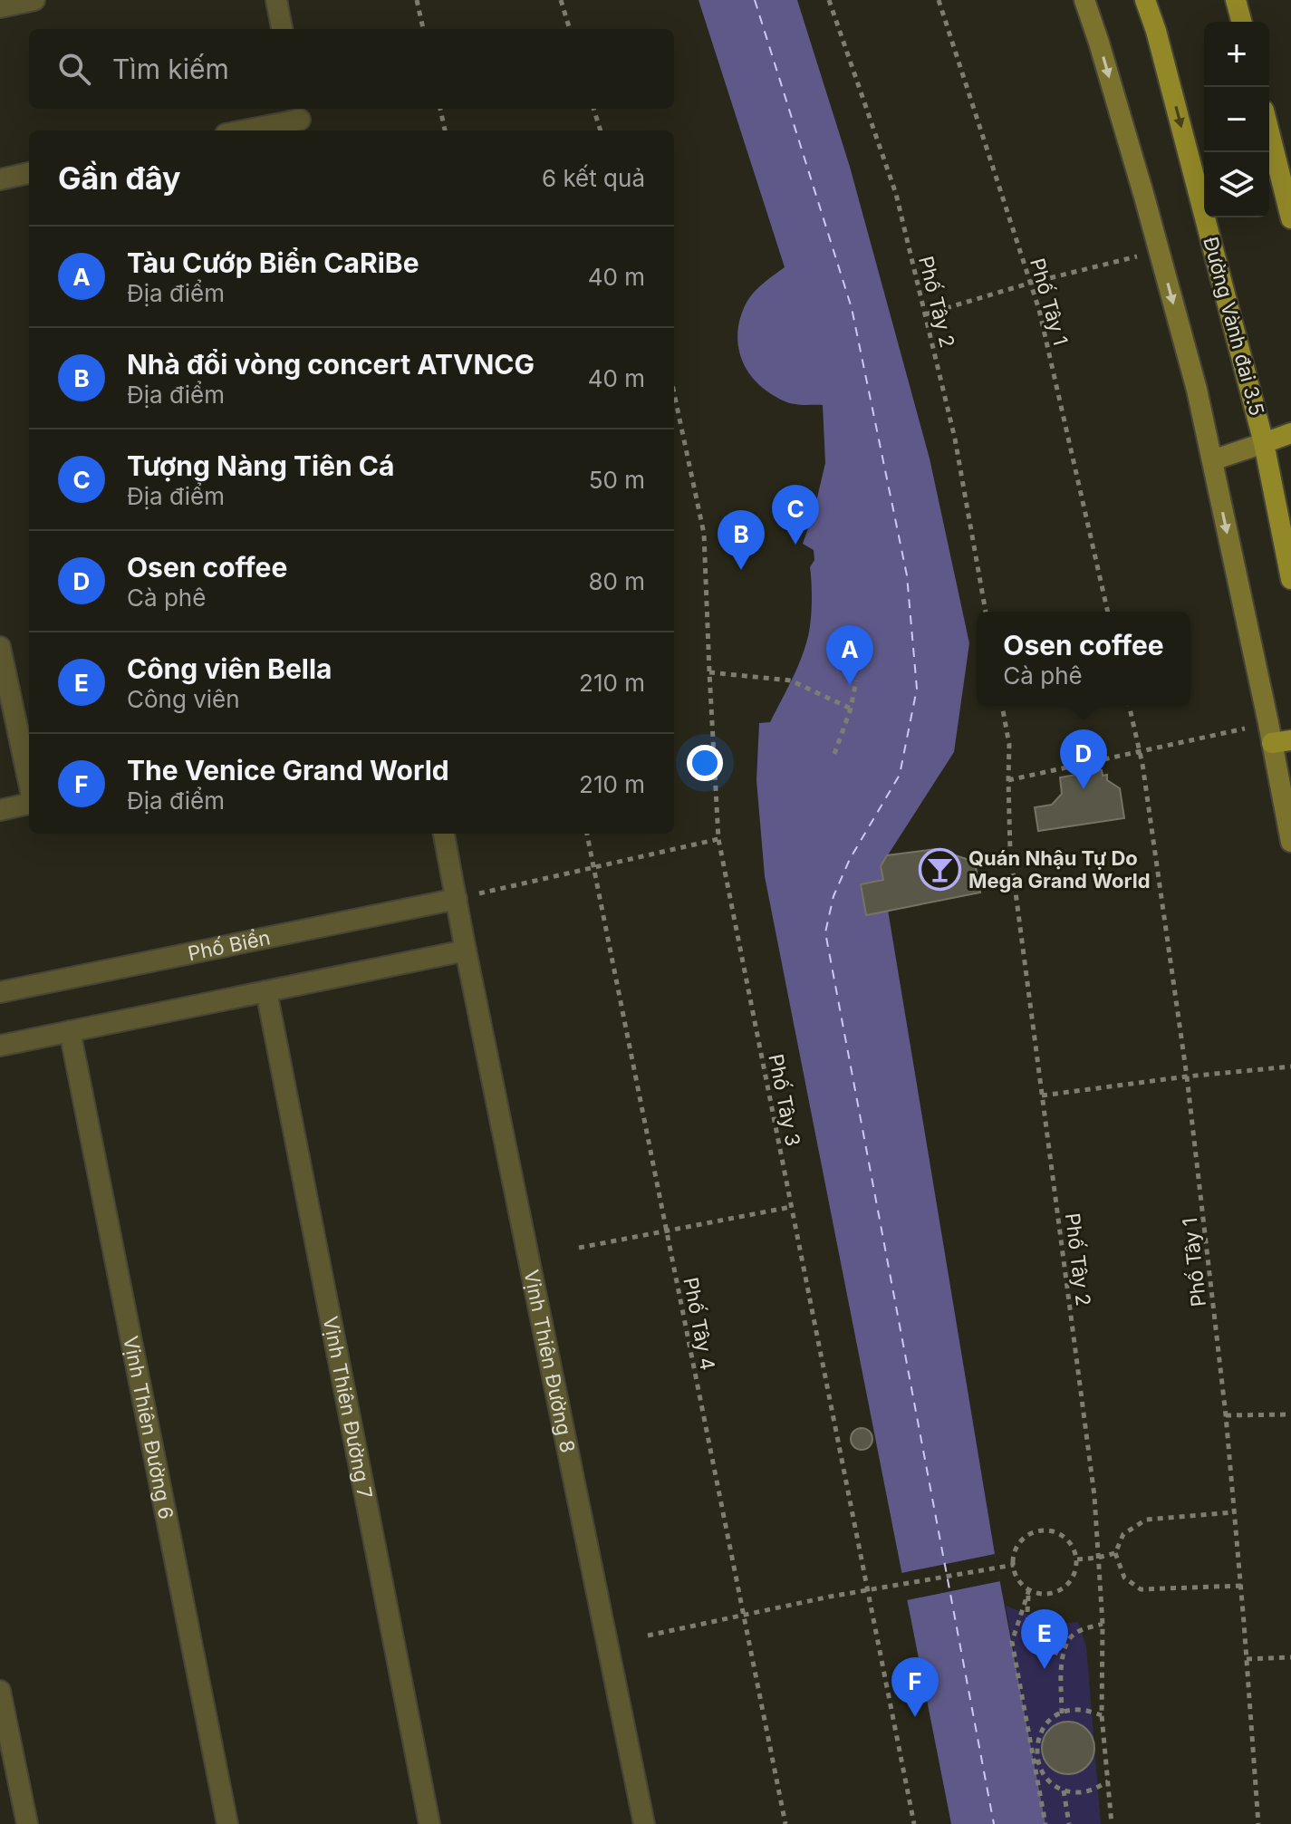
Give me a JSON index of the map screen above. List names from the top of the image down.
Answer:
{
  "streets": {
    "main road": ["Đường Vành đai 3.5"],
    "street": [
      "Phố Biển",
      "Vịnh Thiên Đường 8",
      "Vịnh Thiên Đường 7",
      "Vịnh Thiên Đường 6"
    ],
    "path": [
      "Phố Tây 2",
      "Phố Tây 1",
      "Phố Tây 3",
      "Phố Tây 4"
    ]
  },
  "crossings": [
    ["Phố Biển", "Vịnh Thiên Đường 8"]
  ],
  "places": {
    "bar": ["Quán Nhậu Tự Do Mega Grand World"]
  },
  "page": {
    "map_buttons": ["+", "−"],
    "search": "Tìm kiếm",
    "heading": ["Gần đây", "6 kết quả"],
    "list": [
      {
        "mark": "A",
        "name": "Tàu Cướp Biển CaRiBe",
        "note": "Địa điểm",
        "value": "40 m"
      },
      {
        "mark": "B",
        "name": "Nhà đổi vòng concert ATVNCG",
        "note": "Địa điểm",
        "value": "40 m"
      },
      {
        "mark": "C",
        "name": "Tượng Nàng Tiên Cá",
        "note": "Địa điểm",
        "value": "50 m"
      },
      {
        "mark": "D",
        "name": "Osen coffee",
        "note": "Cà phê",
        "value": "80 m"
      },
      {
        "mark": "E",
        "name": "Công viên Bella",
        "note": "Công viên",
        "value": "210 m"
      },
      {
        "mark": "F",
        "name": "The Venice Grand World",
        "note": "Địa điểm",
        "value": "210 m"
      }
    ],
    "pins": [
      "C",
      "B",
      "A",
      "D",
      "E",
      "F"
    ],
    "popup": ["Osen coffee", "Cà phê"]
  }
}
